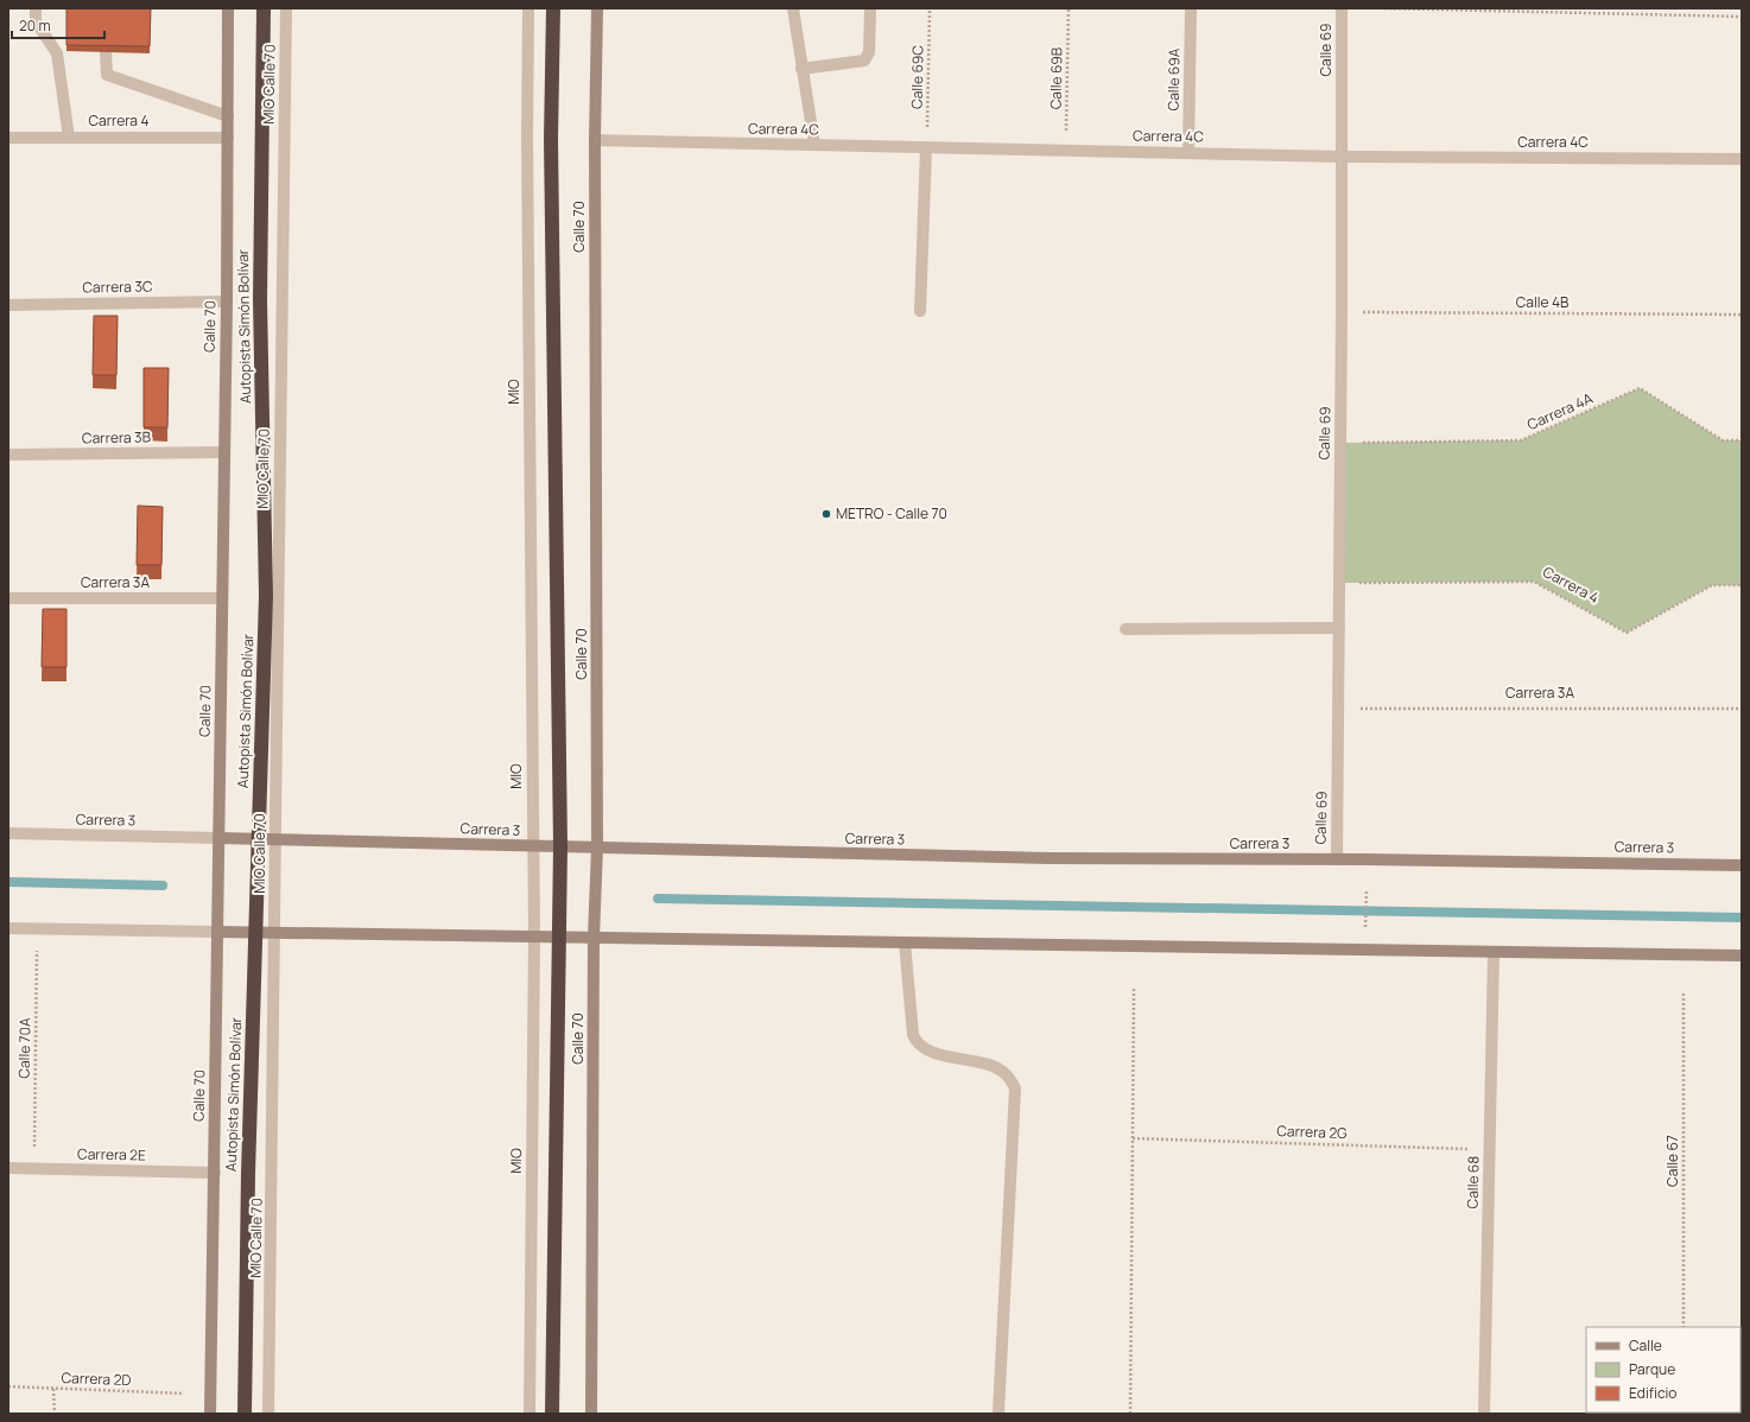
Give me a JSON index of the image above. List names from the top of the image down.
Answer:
{
  "streets": {
    "highway": ["Autopista Simón Bolívar"],
    "street": [
      "Calle 69",
      "Calle 69A",
      "MIO Calle 70",
      "Carrera 4",
      "Carrera 4C",
      "Calle 70",
      "Carrera 3C",
      "MIO",
      "Carrera 3B",
      "Carrera 3A",
      "Carrera 3",
      "Carrera 2E",
      "Calle 68"
    ],
    "path": [
      "Calle 69C",
      "Calle 69B",
      "Calle 4B",
      "Carrera 4A",
      "Calle 70A",
      "Carrera 2G",
      "Calle 67",
      "Carrera 2D"
    ]
  },
  "crossings": [
    ["Calle 69", "Carrera 4"],
    ["Calle 69", "Carrera 4C"],
    ["Calle 69", "Calle 4B"],
    ["Calle 69", "Carrera 4A"],
    ["Calle 69", "Carrera 3A"],
    ["Calle 69", "Carrera 3"],
    ["Calle 69C", "Carrera 4C"],
    ["Calle 69B", "Carrera 4C"],
    ["Calle 69A", "Carrera 4C"],
    ["MIO Calle 70", "Carrera 3"],
    ["Carrera 4", "Calle 70"],
    ["Carrera 4C", "Calle 70"],
    ["Calle 70", "Carrera 3C"],
    ["Calle 70", "Carrera 3B"],
    ["Calle 70", "Carrera 3A"],
    ["Calle 70", "Carrera 3"],
    ["Calle 70", "Carrera 2E"],
    ["Autopista Simón Bolívar", "Carrera 3"],
    ["MIO", "Carrera 3"],
    ["Calle 70A", "Carrera 2E"],
    ["Carrera 2G", "Calle 68"]
  ],
  "places": ["METRO - Calle 70"],
  "legend": ["Calle", "Parque", "Edificio"],
  "scale_bar": "20 m"
}
